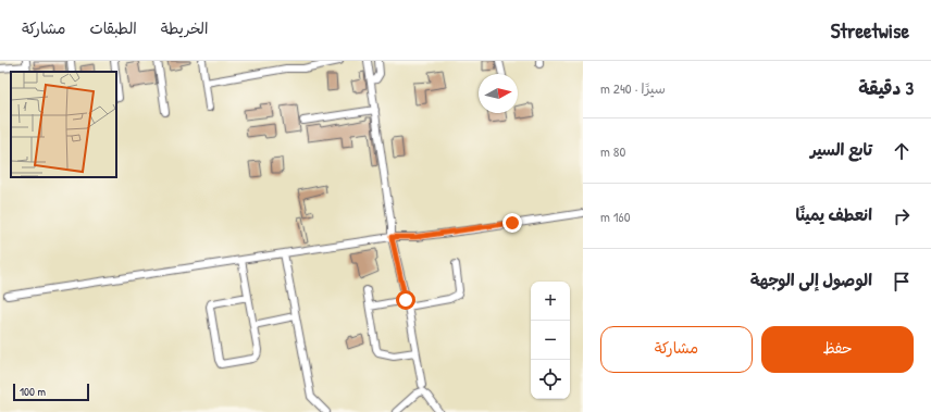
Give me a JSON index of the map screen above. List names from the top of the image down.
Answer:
{
  "scale_bar": "100 m",
  "north": "right",
  "page": {
    "header": "Streetwise",
    "nav": ["الخريطة", "الطبقات", "مشاركة"],
    "heading": ["3 دقيقة", "سيرًا · 240 m"],
    "list": [
      ["تابع السير", "80 m"],
      ["انعطف يمينًا", "160 m"],
      "الوصول إلى الوجهة"
    ],
    "map_buttons": ["+", "−"],
    "buttons": ["حفظ", "مشاركة"],
    "scale": "100 m"
  }
}
